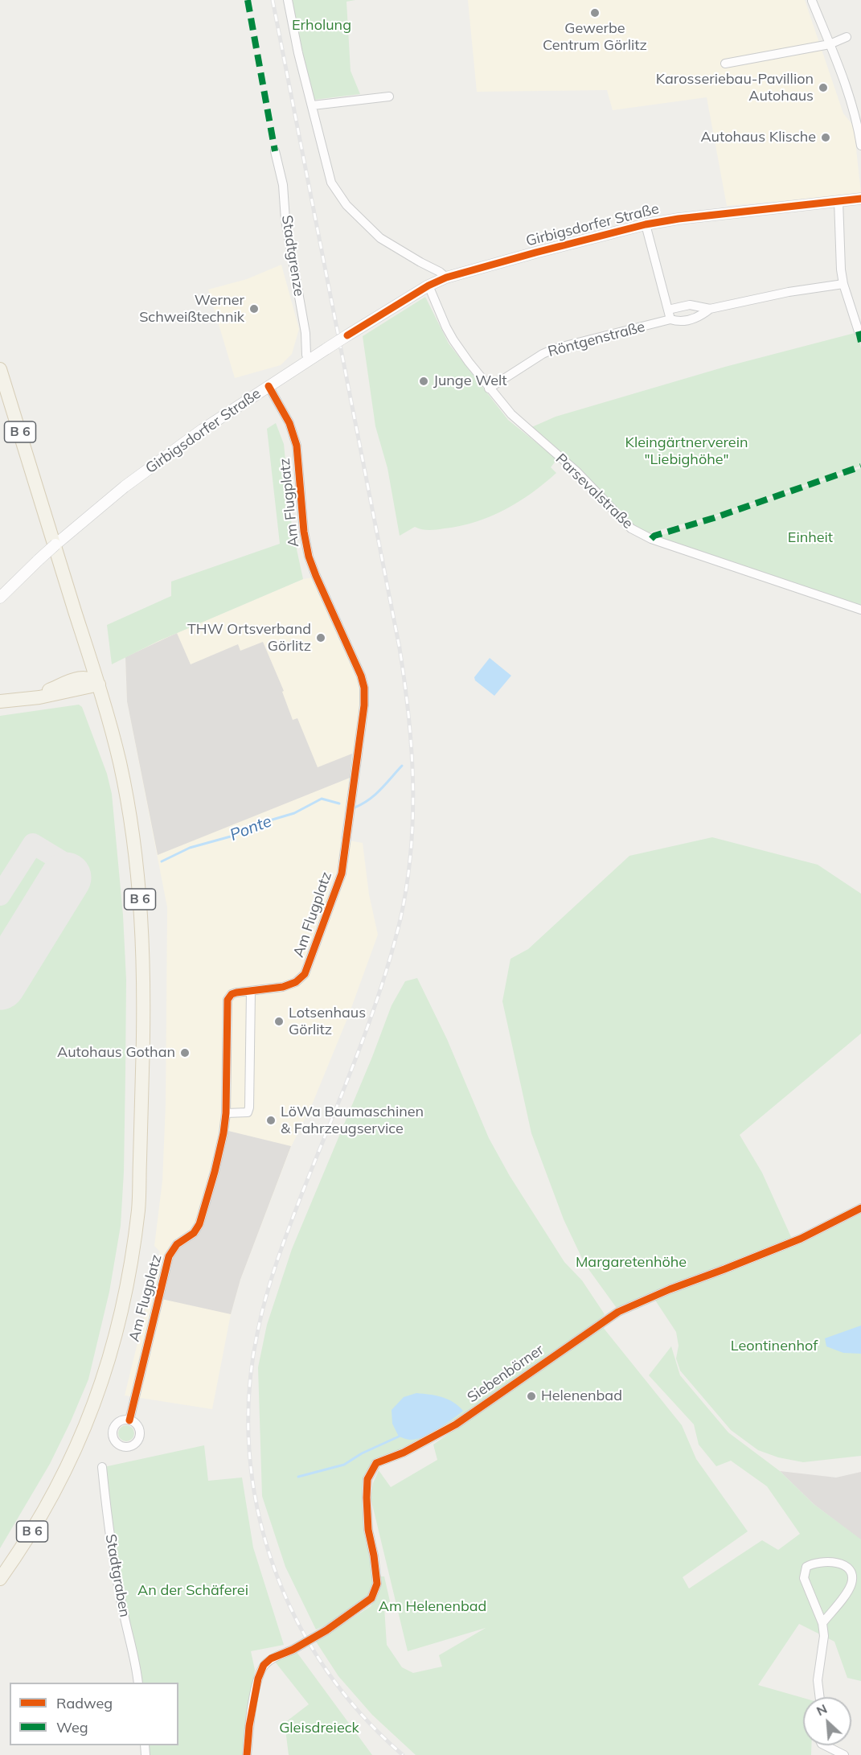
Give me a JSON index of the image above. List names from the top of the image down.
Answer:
{
  "streets": {
    "main road": ["B 6"],
    "street": [
      "Girbigsdorfer Straße",
      "Stadtgrenze",
      "Röntgenstraße",
      "Parsevalstraße",
      "Am Flugplatz",
      "Siebenbörner",
      "Stadtgraben"
    ]
  },
  "crossings": [
    ["Girbigsdorfer Straße", "Stadtgrenze"],
    ["Girbigsdorfer Straße", "Parsevalstraße"],
    ["Girbigsdorfer Straße", "Am Flugplatz"],
    ["Röntgenstraße", "Parsevalstraße"]
  ],
  "water": ["Ponte"],
  "parks": [
    "Erholung",
    "Kleingärtnerverein \"Liebighöhe\"",
    "Einheit",
    "Margaretenhöhe",
    "Leontinenhof",
    "An der Schäferei",
    "Am Helenenbad",
    "Gleisdreieck"
  ],
  "places": [
    "Gewerbe Centrum Görlitz",
    "Karosseriebau-Pavillion Autohaus",
    "Autohaus Klische",
    "Werner Schweißtechnik",
    "Junge Welt",
    "THW Ortsverband Görlitz",
    "Lotsenhaus Görlitz",
    "Autohaus Gothan",
    "LöWa Baumaschinen & Fahrzeugservice",
    "Helenenbad"
  ],
  "legend": ["Radweg", "Weg"],
  "north": "top left"
}
